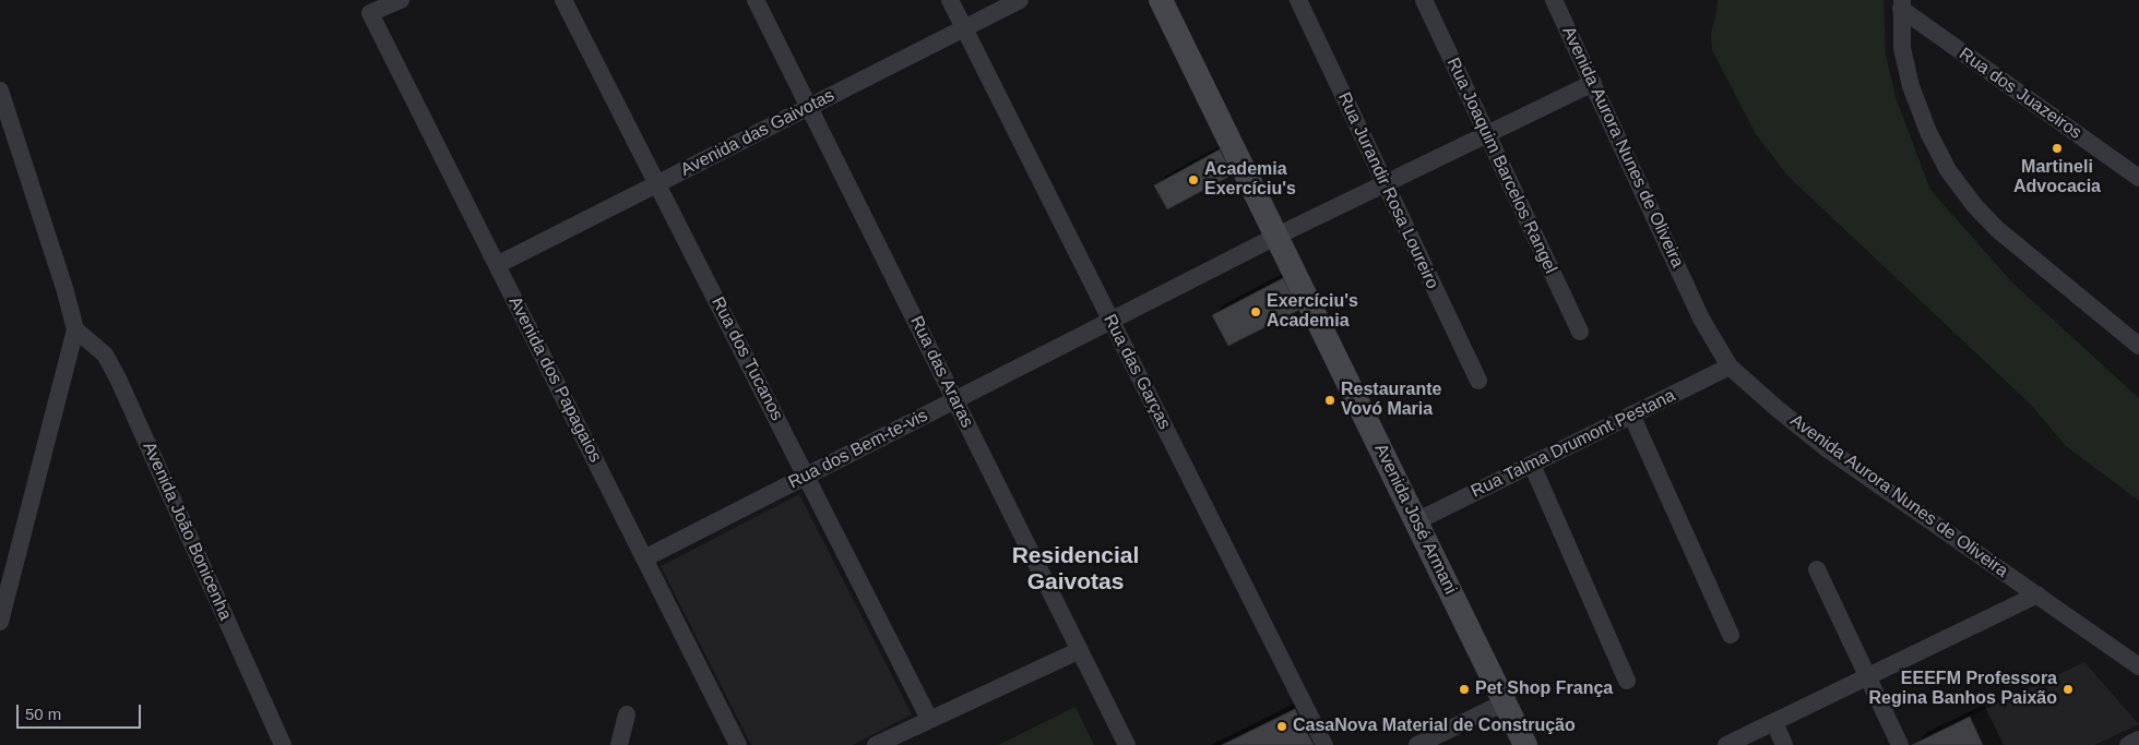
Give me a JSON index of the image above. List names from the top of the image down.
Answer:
{
  "streets": {
    "main road": ["Avenida José Armani"],
    "street": [
      "Rua dos Juazeiros",
      "Avenida das Gaivotas",
      "Avenida Aurora Nunes de Oliveira",
      "Rua Joaquim Barcelos Rangel",
      "Rua Jurandir Rosa Loureiro",
      "Rua dos Tucanos",
      "Rua das Araras",
      "Rua das Garças",
      "Avenida dos Papagaios",
      "Rua Talma Drumont Pestana",
      "Rua dos Bem-te-vis",
      "Avenida João Bonicenha"
    ]
  },
  "crossings": [
    ["Avenida das Gaivotas", "Rua dos Tucanos"],
    ["Avenida das Gaivotas", "Rua das Araras"],
    ["Avenida das Gaivotas", "Rua das Garças"],
    ["Avenida das Gaivotas", "Avenida dos Papagaios"],
    ["Avenida Aurora Nunes de Oliveira", "Rua Talma Drumont Pestana"],
    ["Avenida Aurora Nunes de Oliveira", "Rua dos Bem-te-vis"],
    ["Rua Joaquim Barcelos Rangel", "Rua dos Bem-te-vis"],
    ["Rua Jurandir Rosa Loureiro", "Rua dos Bem-te-vis"],
    ["Rua dos Tucanos", "Rua dos Bem-te-vis"],
    ["Rua das Araras", "Rua dos Bem-te-vis"],
    ["Rua das Garças", "Rua dos Bem-te-vis"],
    ["Avenida dos Papagaios", "Rua dos Bem-te-vis"],
    ["Rua Talma Drumont Pestana", "Avenida José Armani"],
    ["Rua dos Bem-te-vis", "Avenida José Armani"]
  ],
  "districts": ["Residencial Gaivotas"],
  "places": [
    "Martineli Advocacia",
    "Academia Exercíciu's",
    "Exercíciu's Academia",
    "Restaurante Vovó Maria",
    "Pet Shop França",
    "EEEFM Professora Regina Banhos Paixão",
    "CasaNova Material de Construção"
  ],
  "scale_bar": "50 m"
}
